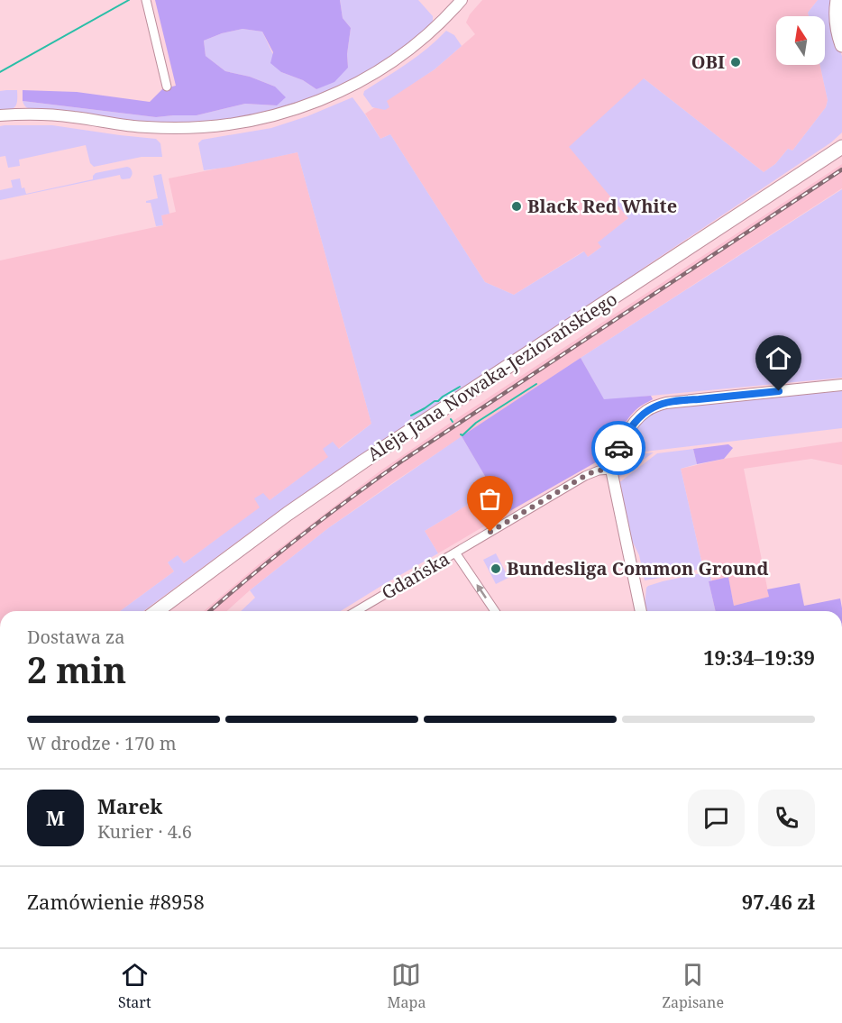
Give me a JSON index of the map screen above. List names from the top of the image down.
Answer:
{
  "streets": {
    "main road": ["Aleja Jana Nowaka-Jeziorańskiego"],
    "street": ["Gdańska"]
  },
  "places": ["OBI", "Black Red White", "Bundesliga Common Ground"],
  "north": "top",
  "page": {
    "heading": ["2 min", "Dostawa za", "19:34–19:39"],
    "panel": [
      "Marek",
      "Kurier · 4.6",
      "Zamówienie #8958",
      "97.46 zł"
    ],
    "bar": "W drodze · 170 m",
    "round": "M",
    "tabs": ["Start", "Mapa", "Zapisane"]
  }
}
